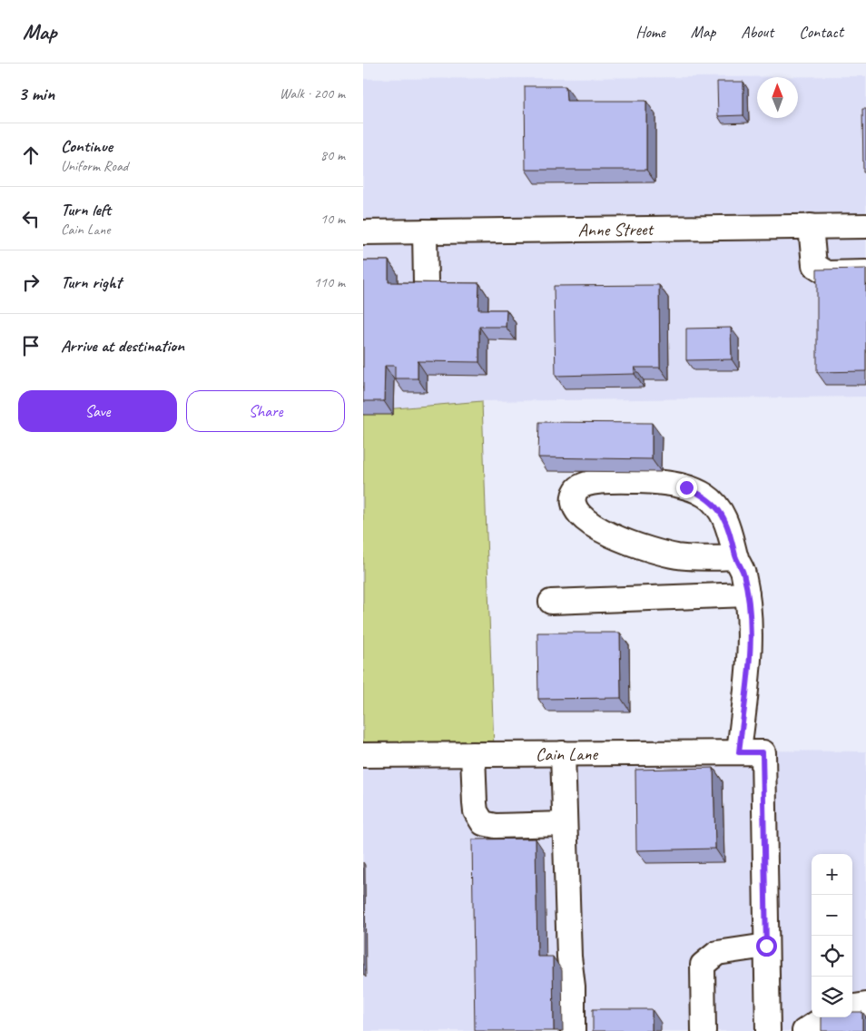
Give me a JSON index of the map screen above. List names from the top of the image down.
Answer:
{
  "streets": {
    "street": ["Anne Street", "Cain Lane"]
  },
  "north": "top",
  "page": {
    "header": "Map",
    "nav": [
      "Home",
      "Map",
      "About",
      "Contact"
    ],
    "heading": ["3 min", "Walk · 200 m"],
    "list": [
      ["Continue", "Uniform Road", "80 m"],
      ["Turn left", "Cain Lane", "10 m"],
      ["Turn right", "110 m"],
      "Arrive at destination"
    ],
    "buttons": ["Save", "Share"],
    "map_buttons": ["+", "−"]
  }
}
